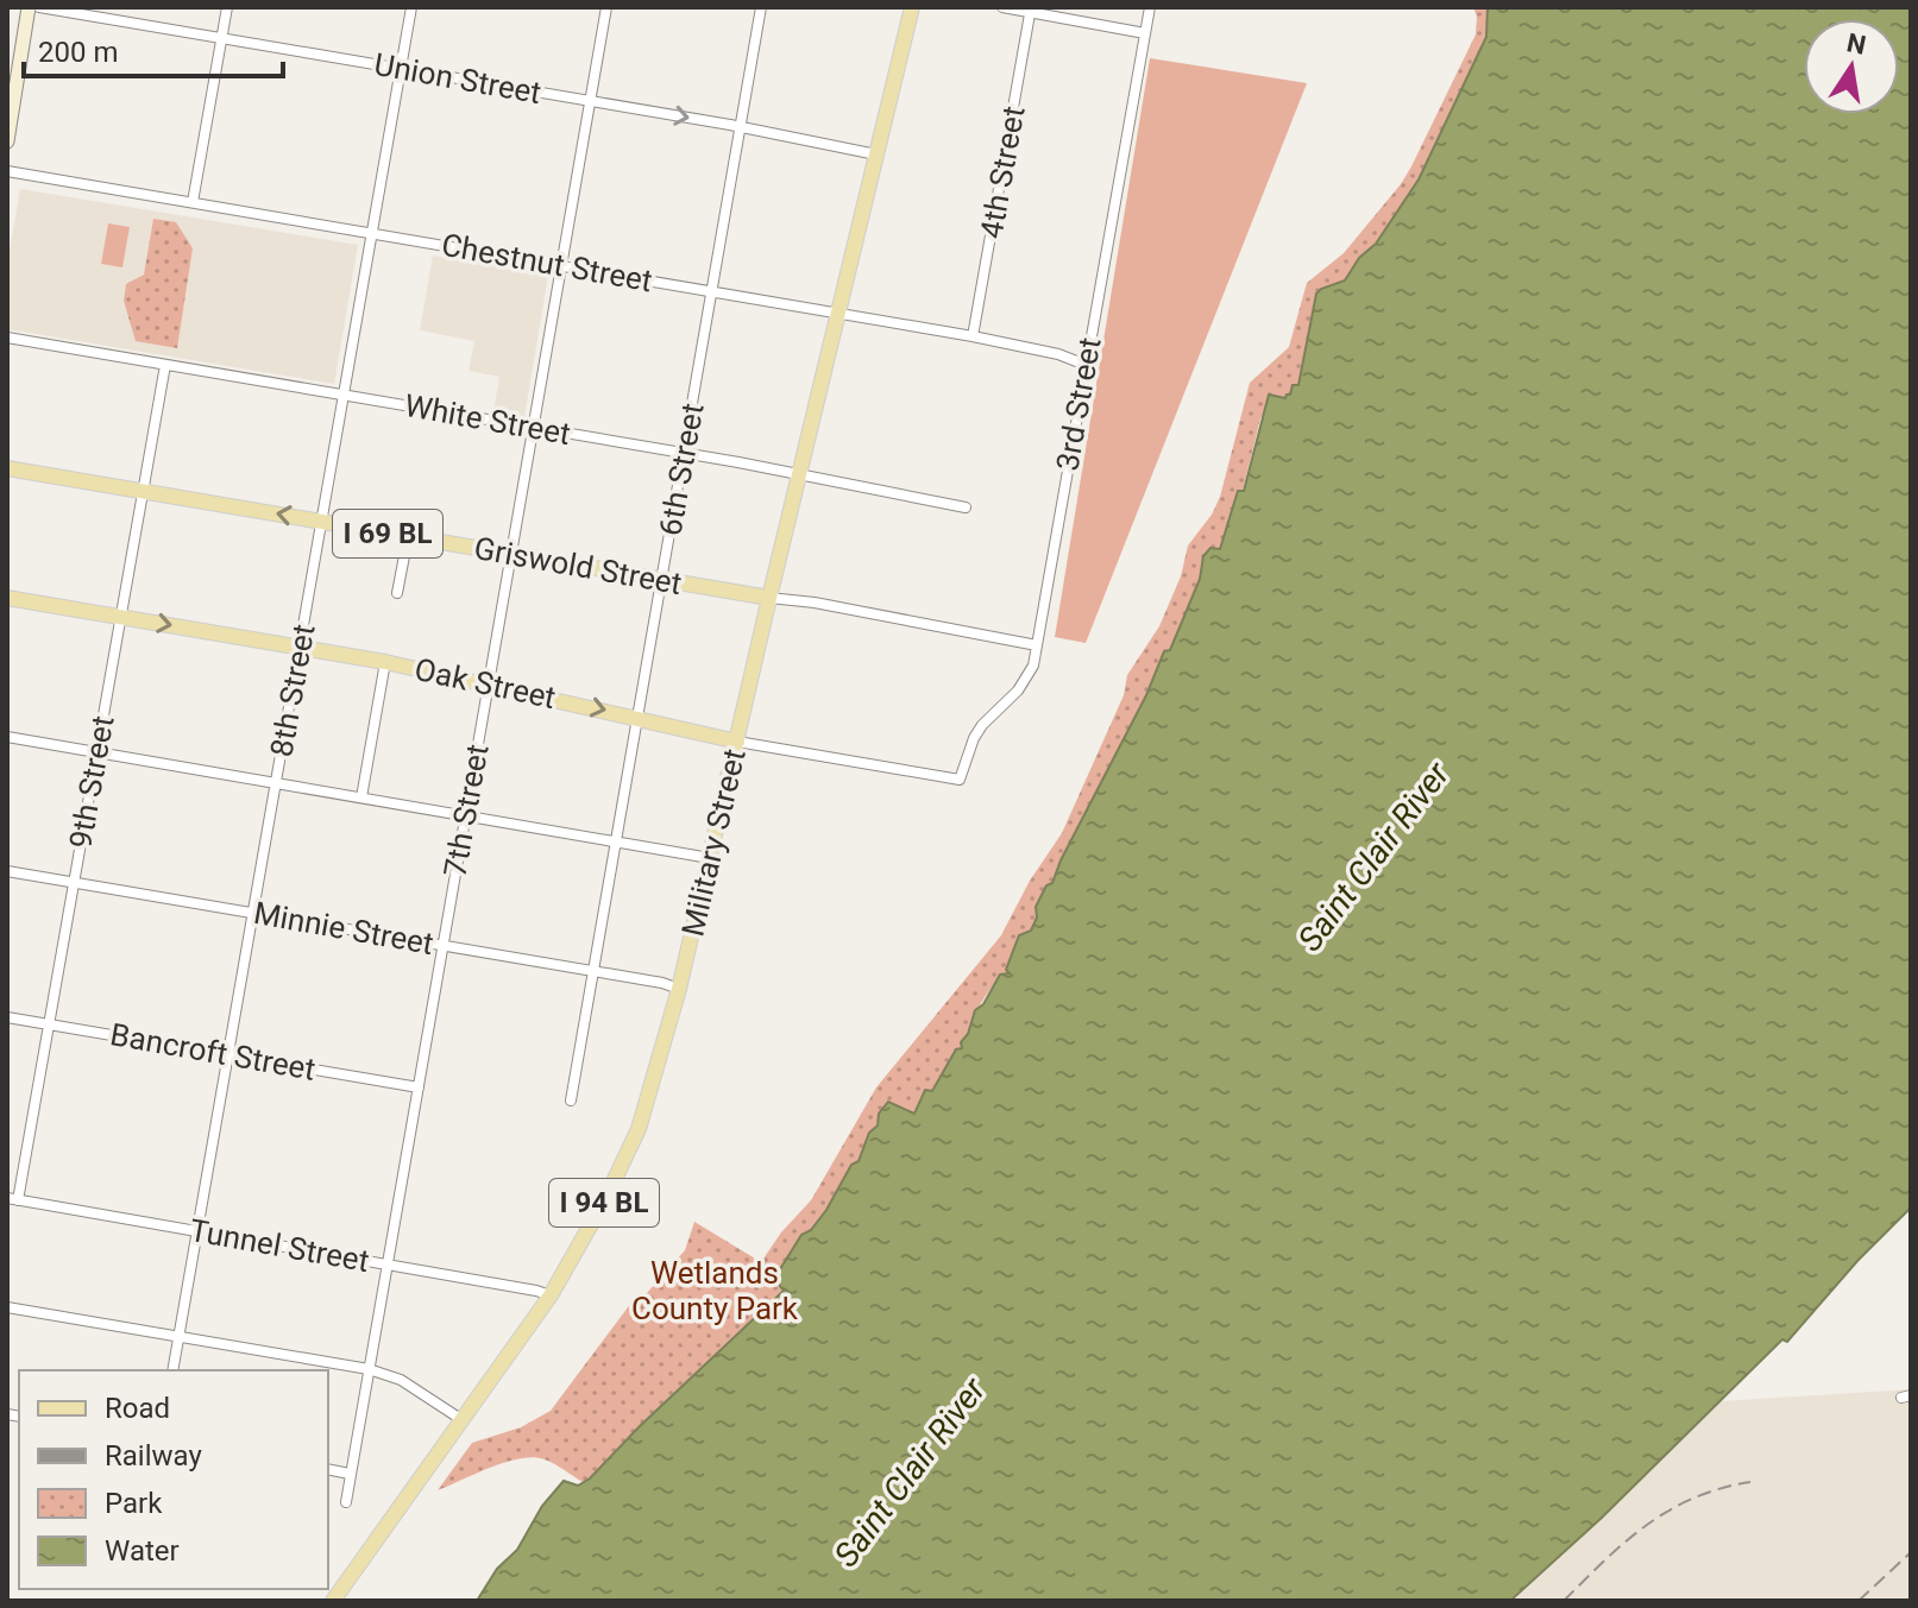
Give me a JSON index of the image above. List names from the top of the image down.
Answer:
{
  "streets": {
    "main road": [
      "I 69 BL",
      "Griswold Street",
      "Oak Street",
      "Military Street",
      "I 94 BL"
    ],
    "street": [
      "Union Street",
      "4th Street",
      "Chestnut Street",
      "3rd Street",
      "White Street",
      "6th Street",
      "8th Street",
      "9th Street",
      "7th Street",
      "Minnie Street",
      "Bancroft Street",
      "Tunnel Street"
    ]
  },
  "crossings": [
    ["Union Street", "6th Street"],
    ["Union Street", "8th Street"],
    ["Union Street", "7th Street"],
    ["Union Street", "Military Street"],
    ["4th Street", "Chestnut Street"],
    ["Chestnut Street", "3rd Street"],
    ["Chestnut Street", "6th Street"],
    ["Chestnut Street", "8th Street"],
    ["Chestnut Street", "7th Street"],
    ["Chestnut Street", "Military Street"],
    ["3rd Street", "Griswold Street"],
    ["3rd Street", "Oak Street"],
    ["White Street", "6th Street"],
    ["White Street", "8th Street"],
    ["White Street", "9th Street"],
    ["White Street", "7th Street"],
    ["White Street", "Military Street"],
    ["6th Street", "Griswold Street"],
    ["6th Street", "Oak Street"],
    ["6th Street", "Minnie Street"],
    ["Griswold Street", "8th Street"],
    ["Griswold Street", "9th Street"],
    ["Griswold Street", "7th Street"],
    ["Griswold Street", "Military Street"],
    ["Oak Street", "8th Street"],
    ["Oak Street", "9th Street"],
    ["Oak Street", "7th Street"],
    ["Oak Street", "Military Street"],
    ["8th Street", "Minnie Street"],
    ["8th Street", "Bancroft Street"],
    ["8th Street", "Tunnel Street"],
    ["9th Street", "Minnie Street"],
    ["9th Street", "Bancroft Street"],
    ["9th Street", "Tunnel Street"],
    ["7th Street", "Minnie Street"],
    ["7th Street", "Bancroft Street"],
    ["7th Street", "Tunnel Street"],
    ["Military Street", "Minnie Street"],
    ["Military Street", "Tunnel Street"]
  ],
  "water": ["Saint Clair River"],
  "parks": ["Wetlands County Park"],
  "legend": [
    "Road",
    "Railway",
    "Park",
    "Water"
  ],
  "scale_bar": "200 m",
  "north": "top"
}
